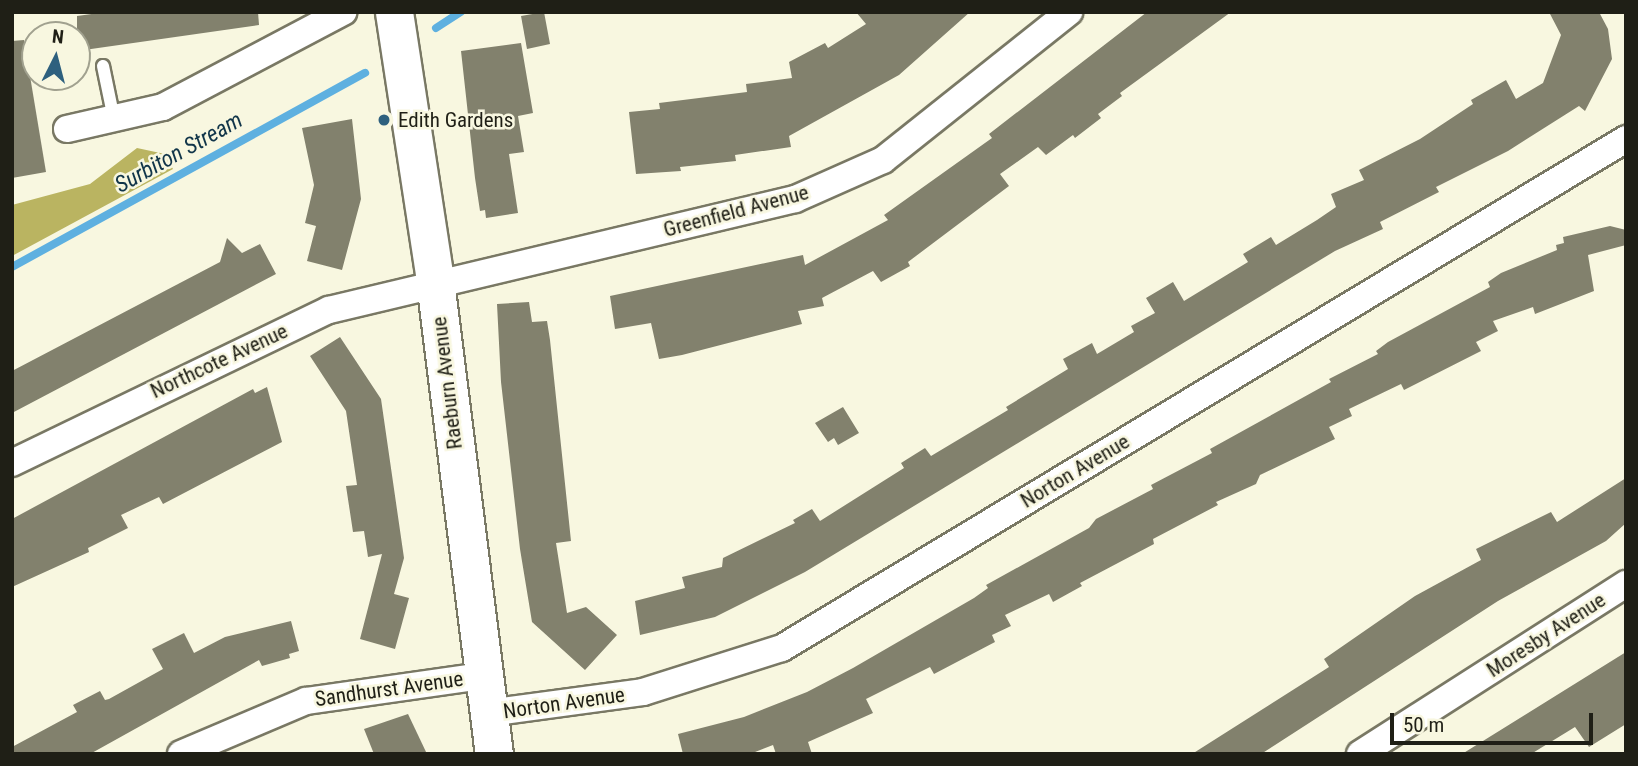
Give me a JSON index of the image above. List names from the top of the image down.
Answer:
{
  "streets": {
    "street": [
      "Greenfield Avenue",
      "Northcote Avenue",
      "Raeburn Avenue",
      "Norton Avenue",
      "Moresby Avenue",
      "Sandhurst Avenue"
    ]
  },
  "crossings": [
    ["Greenfield Avenue", "Northcote Avenue"],
    ["Greenfield Avenue", "Raeburn Avenue"],
    ["Northcote Avenue", "Raeburn Avenue"],
    ["Raeburn Avenue", "Norton Avenue"],
    ["Raeburn Avenue", "Sandhurst Avenue"]
  ],
  "water": ["Surbiton Stream"],
  "places": ["Edith Gardens"],
  "scale_bar": "50 m",
  "north": "top"
}
